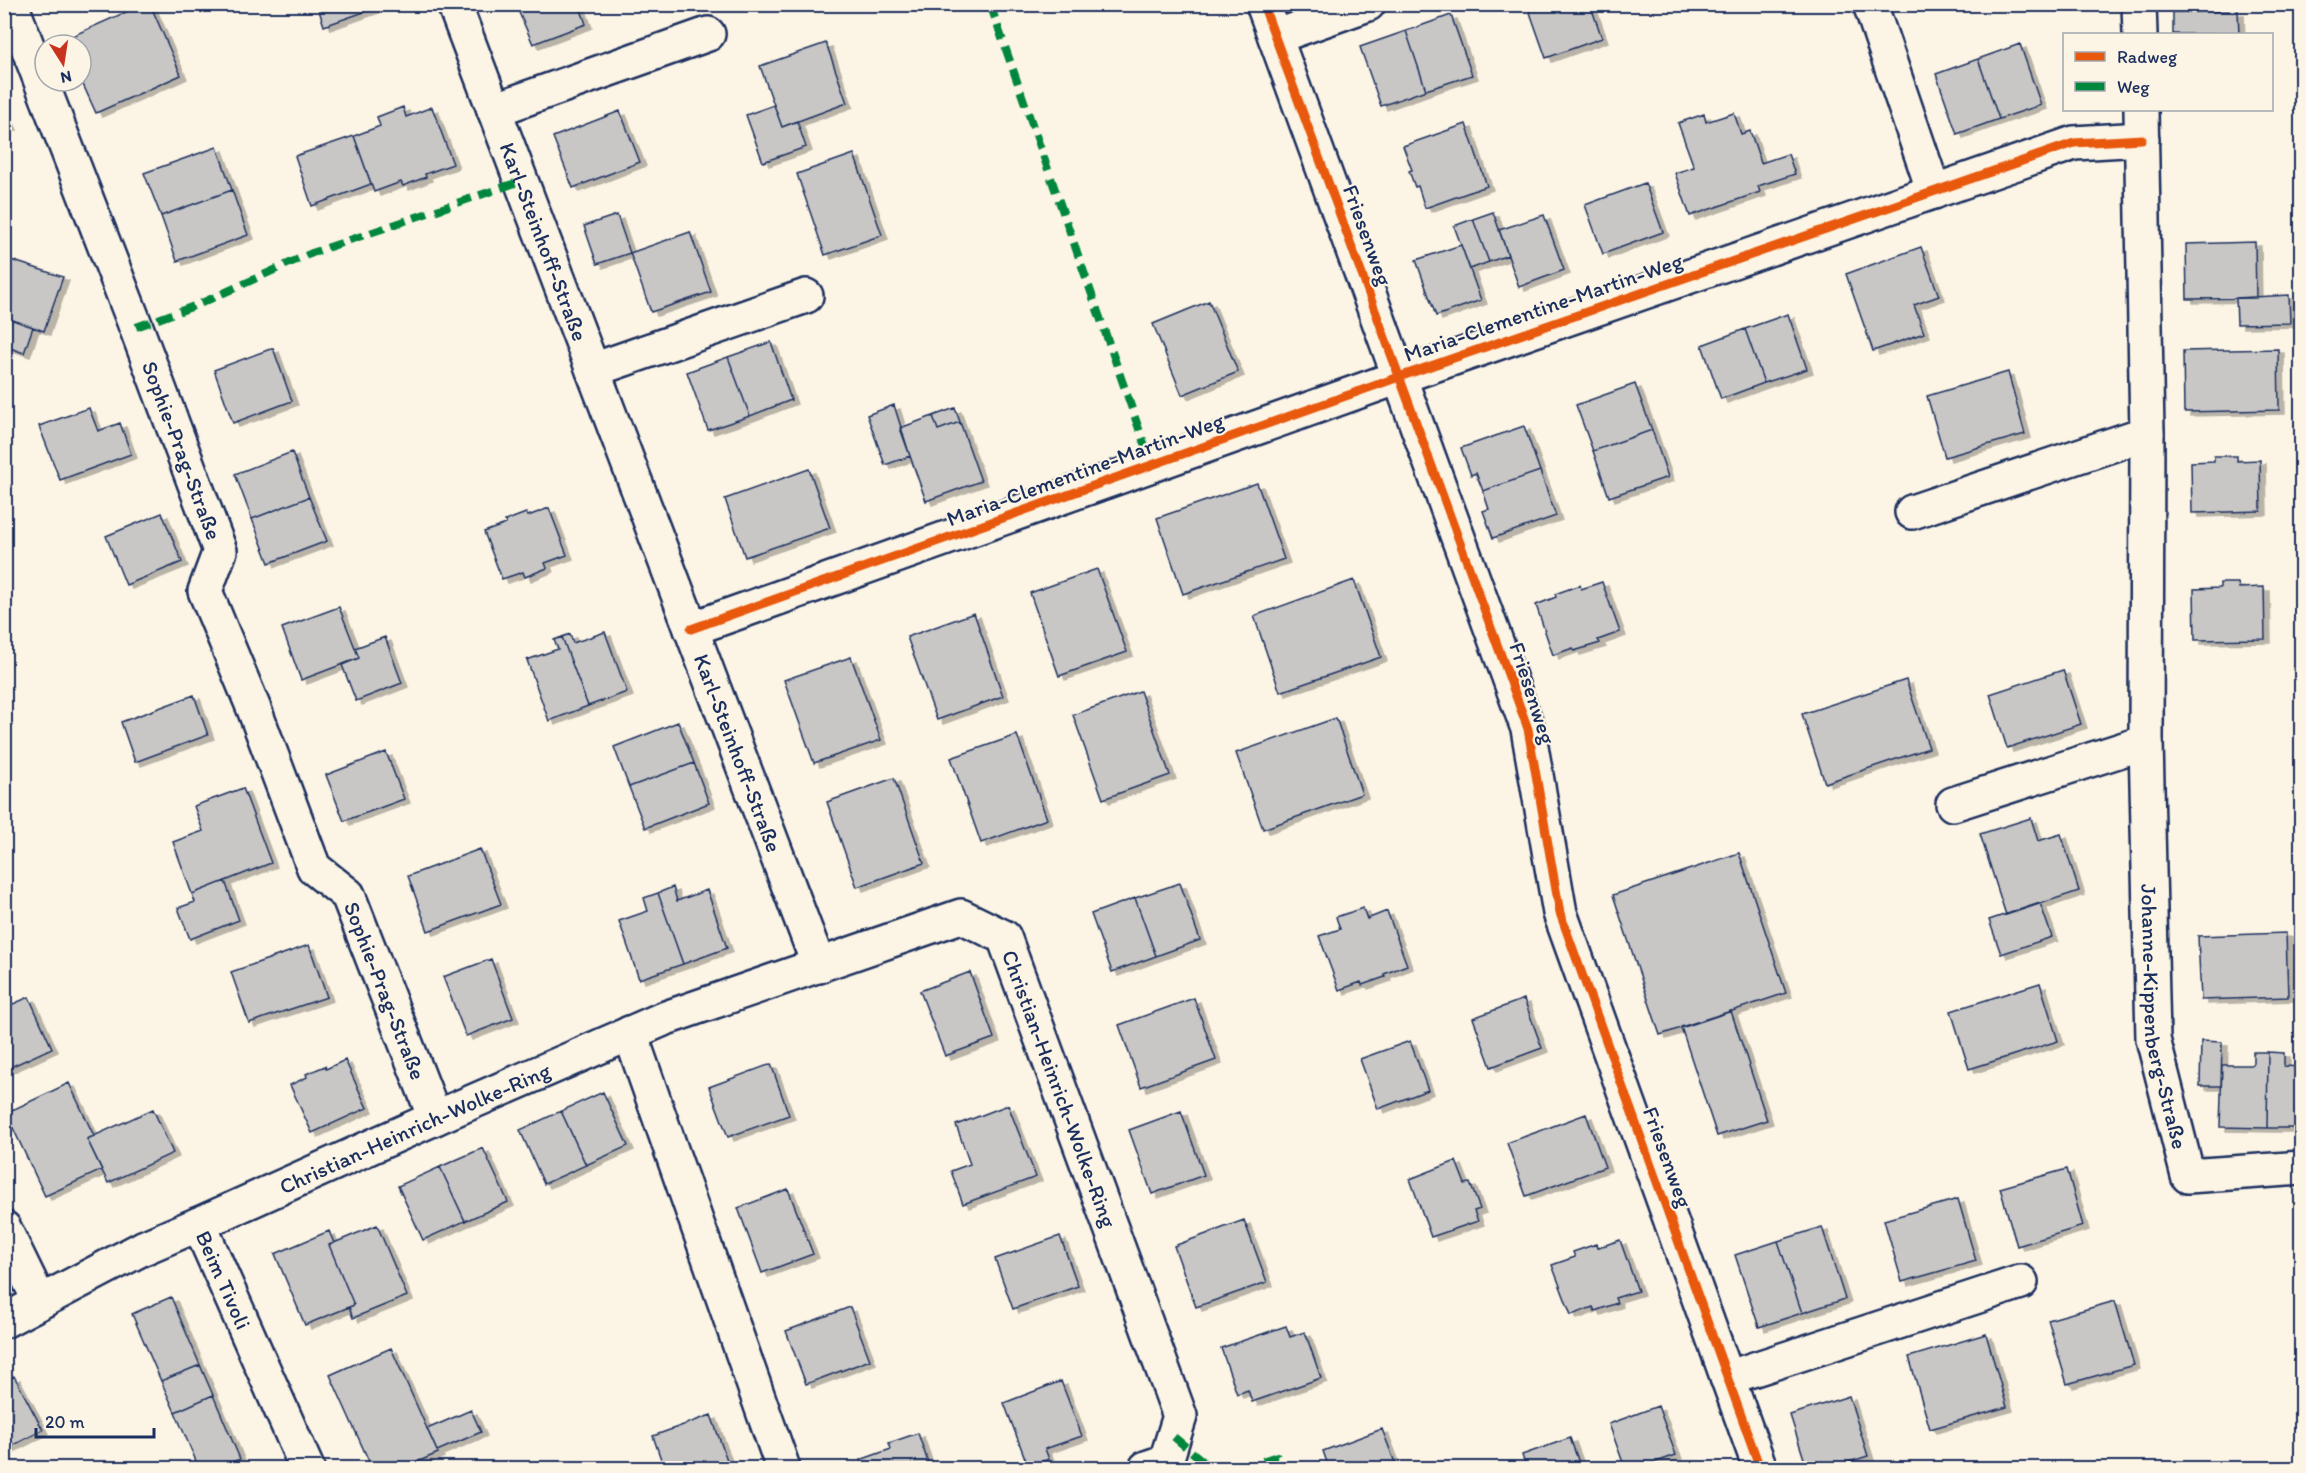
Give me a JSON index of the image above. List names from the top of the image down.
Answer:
{
  "streets": {
    "street": [
      "Friesenweg",
      "Karl-Steinhoff-Straße",
      "Maria-Clementine-Martin-Weg",
      "Sophie-Prag-Straße",
      "Johanne-Kippenberg-Straße",
      "Christian-Heinrich-Wolke-Ring",
      "Beim Tivoli"
    ]
  },
  "crossings": [
    ["Friesenweg", "Maria-Clementine-Martin-Weg"],
    ["Karl-Steinhoff-Straße", "Maria-Clementine-Martin-Weg"],
    ["Karl-Steinhoff-Straße", "Christian-Heinrich-Wolke-Ring"],
    ["Maria-Clementine-Martin-Weg", "Johanne-Kippenberg-Straße"],
    ["Sophie-Prag-Straße", "Christian-Heinrich-Wolke-Ring"],
    ["Christian-Heinrich-Wolke-Ring", "Beim Tivoli"]
  ],
  "legend": ["Radweg", "Weg"],
  "scale_bar": "20 m",
  "north": "bottom"
}
